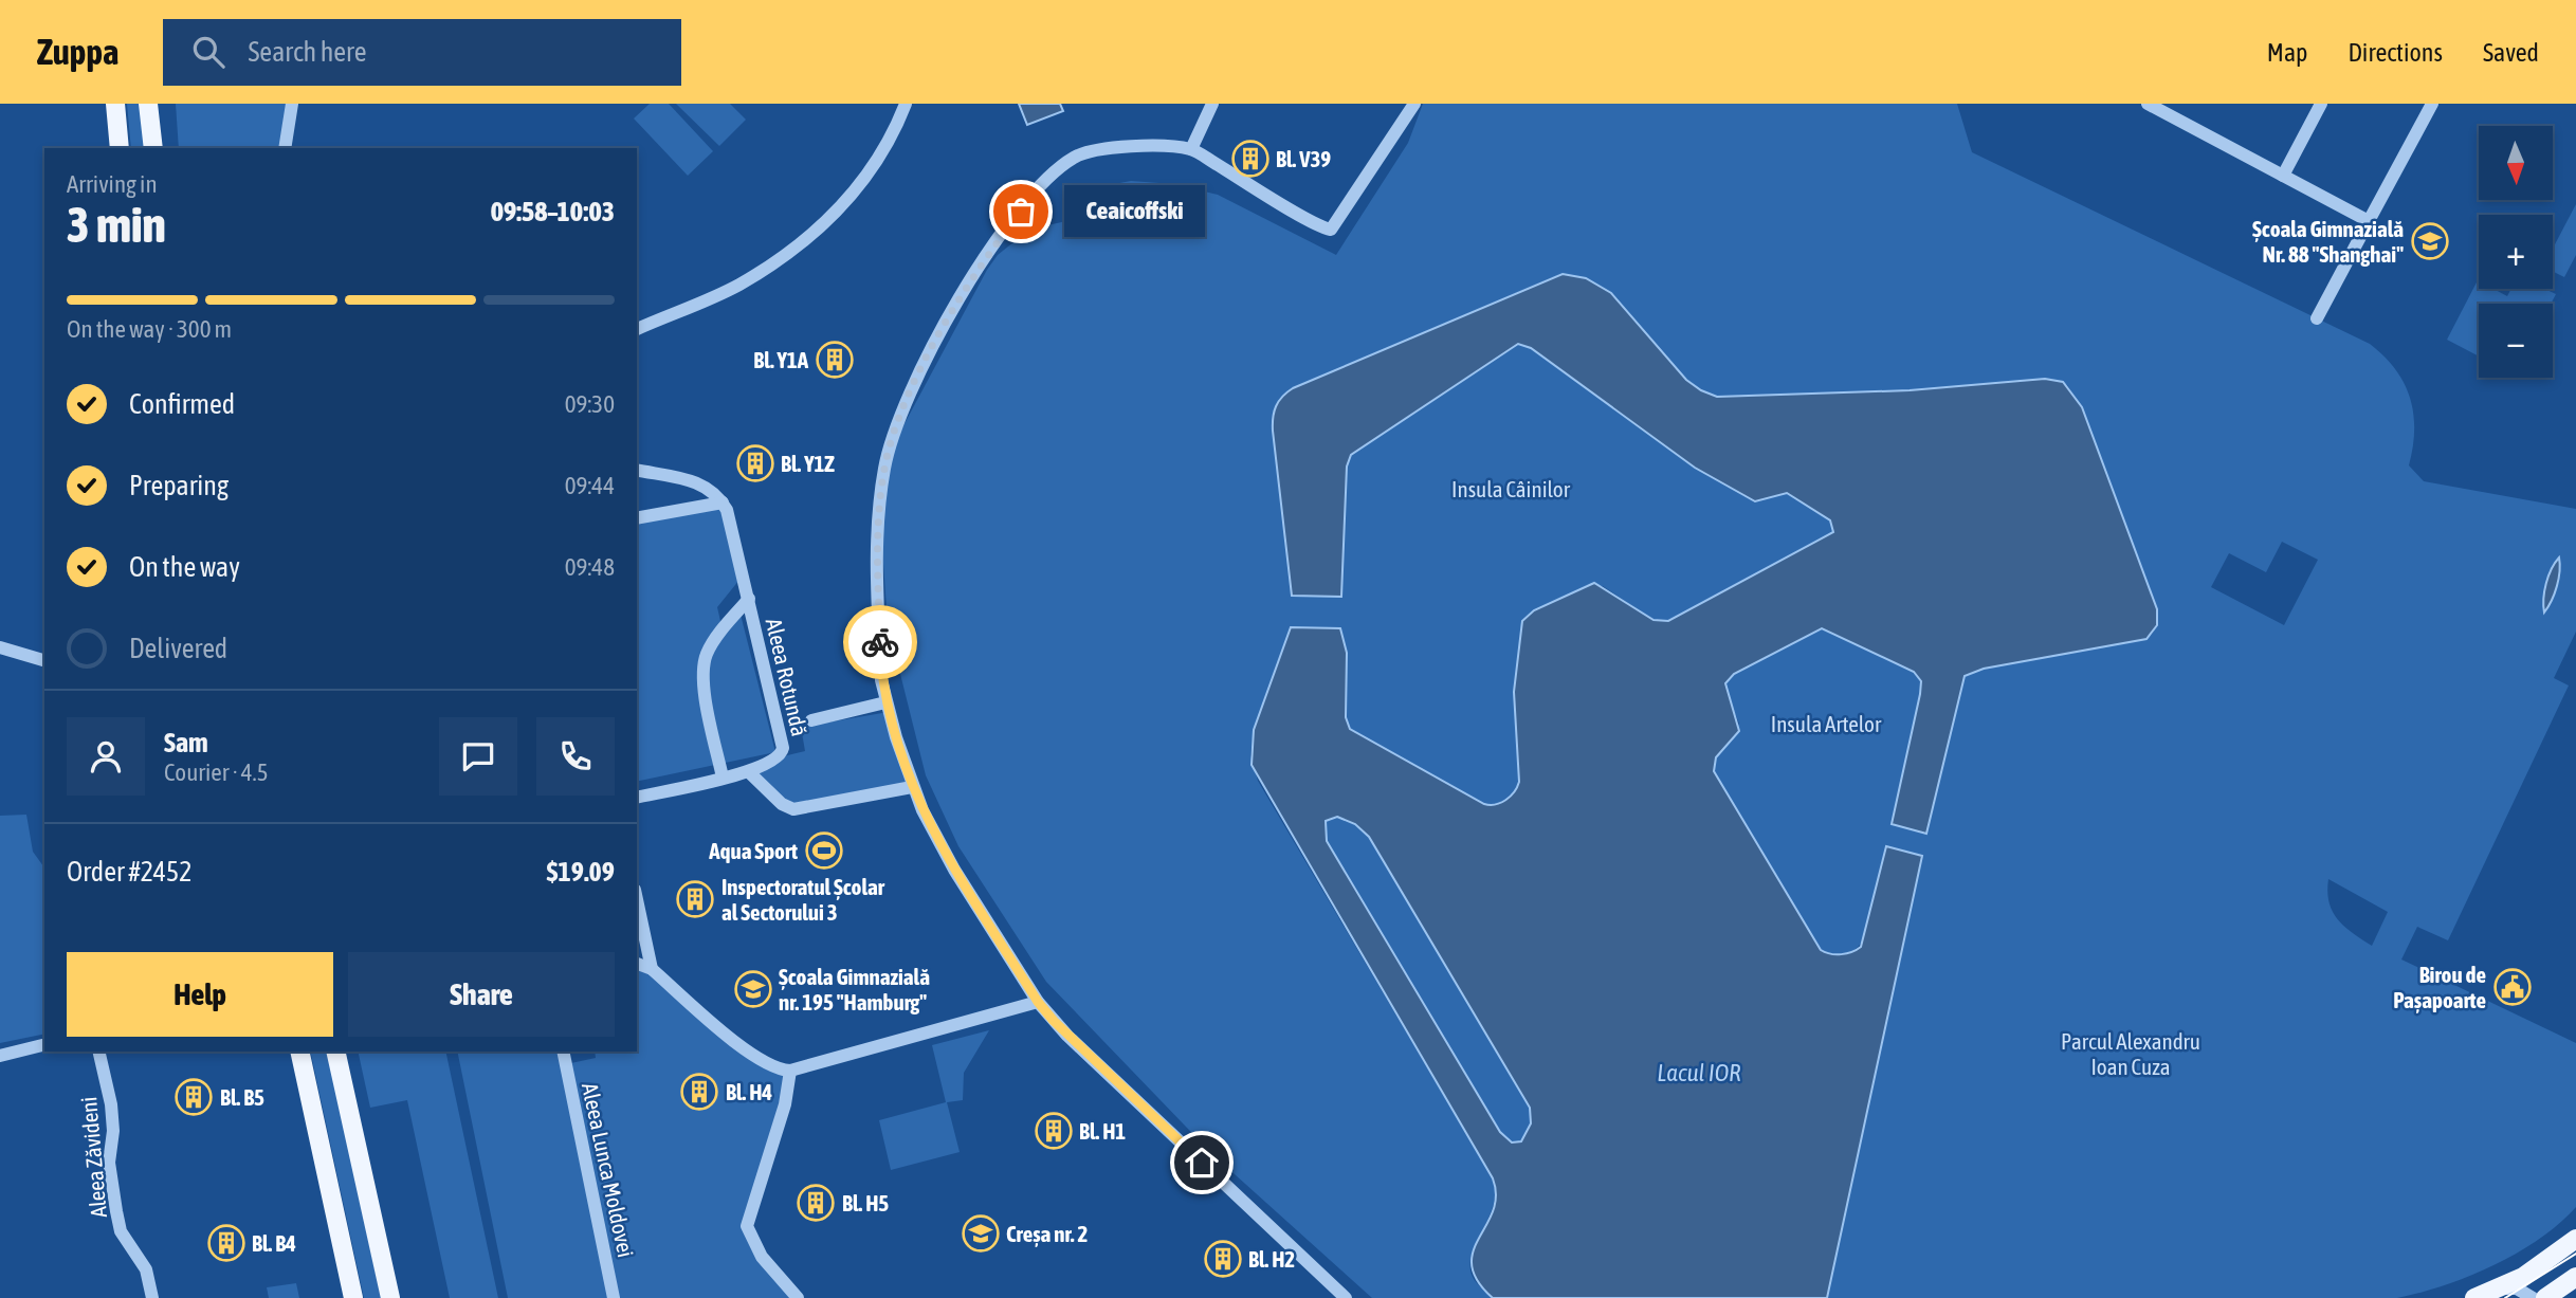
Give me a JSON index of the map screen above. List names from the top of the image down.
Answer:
{
  "streets": {
    "street": ["Aleea Rotundă", "Aleea Zăvideni", "Aleea Lunca Moldovei"]
  },
  "water": ["Lacul IOR"],
  "parks": ["Insula Câinilor", "Insula Artelor", "Parcul Alexandru Ioan Cuza"],
  "places": {
    "building": [
      "Bl. V39",
      "Bl. Y1A",
      "Bl. Y1Z",
      "Inspectoratul Școlar al Sectorului 3",
      "Bl. H4",
      "Bl. B5",
      "Bl. H1",
      "Bl. H5",
      "Bl. B4",
      "Bl. H2"
    ],
    "other": ["Ceaicoffski"],
    "school or university": ["Școala Gimnazială Nr. 88 \"Shanghai\"", "Școala Gimnazială nr. 195 \"Hamburg\"", "Creșa nr. 2"],
    "sports": ["Aqua Sport"],
    "public building": ["Birou de Pașapoarte"]
  },
  "north": "bottom",
  "page": {
    "header": "Zuppa",
    "search": "Search here",
    "nav": ["Map", "Directions", "Saved"],
    "map_buttons": ["+", "−"],
    "heading": ["3 min", "Arriving in", "09:58–10:03"],
    "panel": [
      "Sam",
      "Courier · 4.5",
      "Order #2452",
      "$19.09"
    ],
    "bubble": "Ceaicoffski",
    "bar": "On the way · 300 m",
    "list": [
      ["Confirmed", "09:30"],
      ["Preparing", "09:44"],
      ["On the way", "09:48"],
      "Delivered"
    ],
    "buttons": ["Help", "Share"]
  }
}
